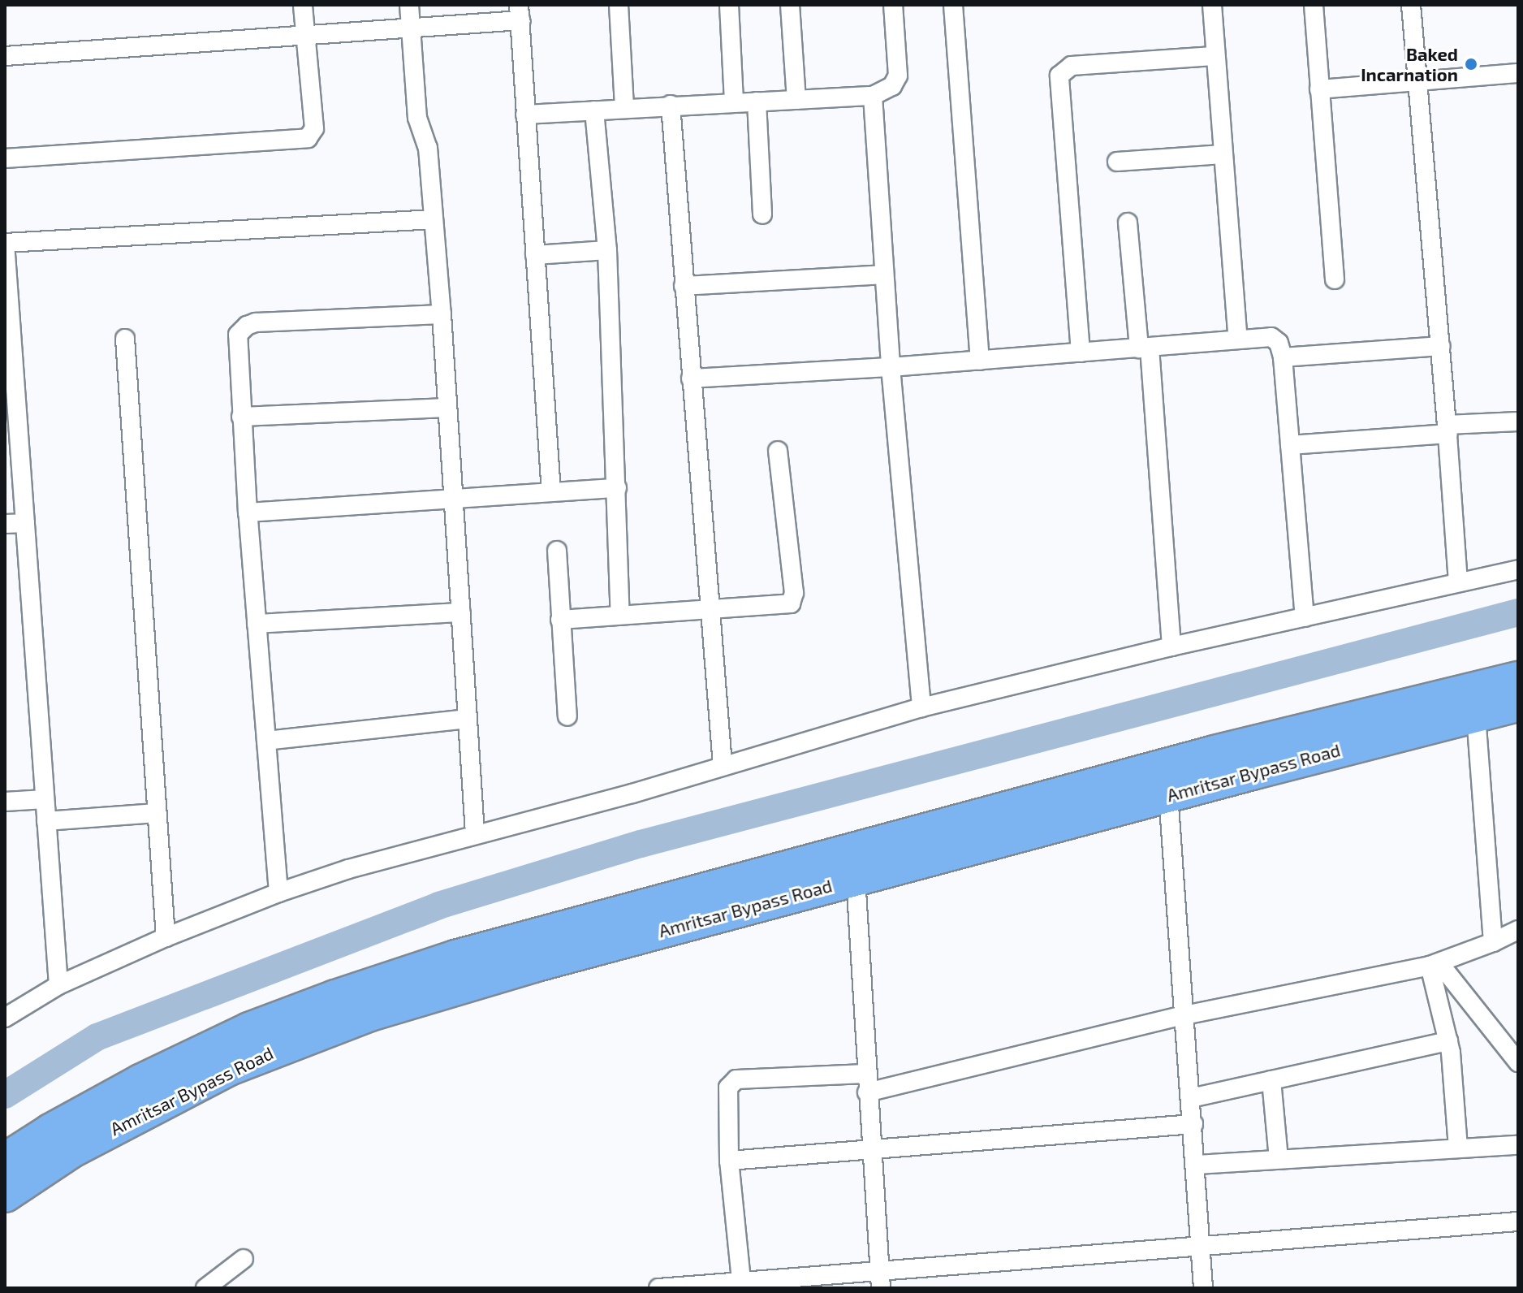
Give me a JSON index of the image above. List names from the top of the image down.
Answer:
{
  "streets": {
    "highway": ["Amritsar Bypass Road"]
  },
  "places": ["Baked Incarnation"]
}
